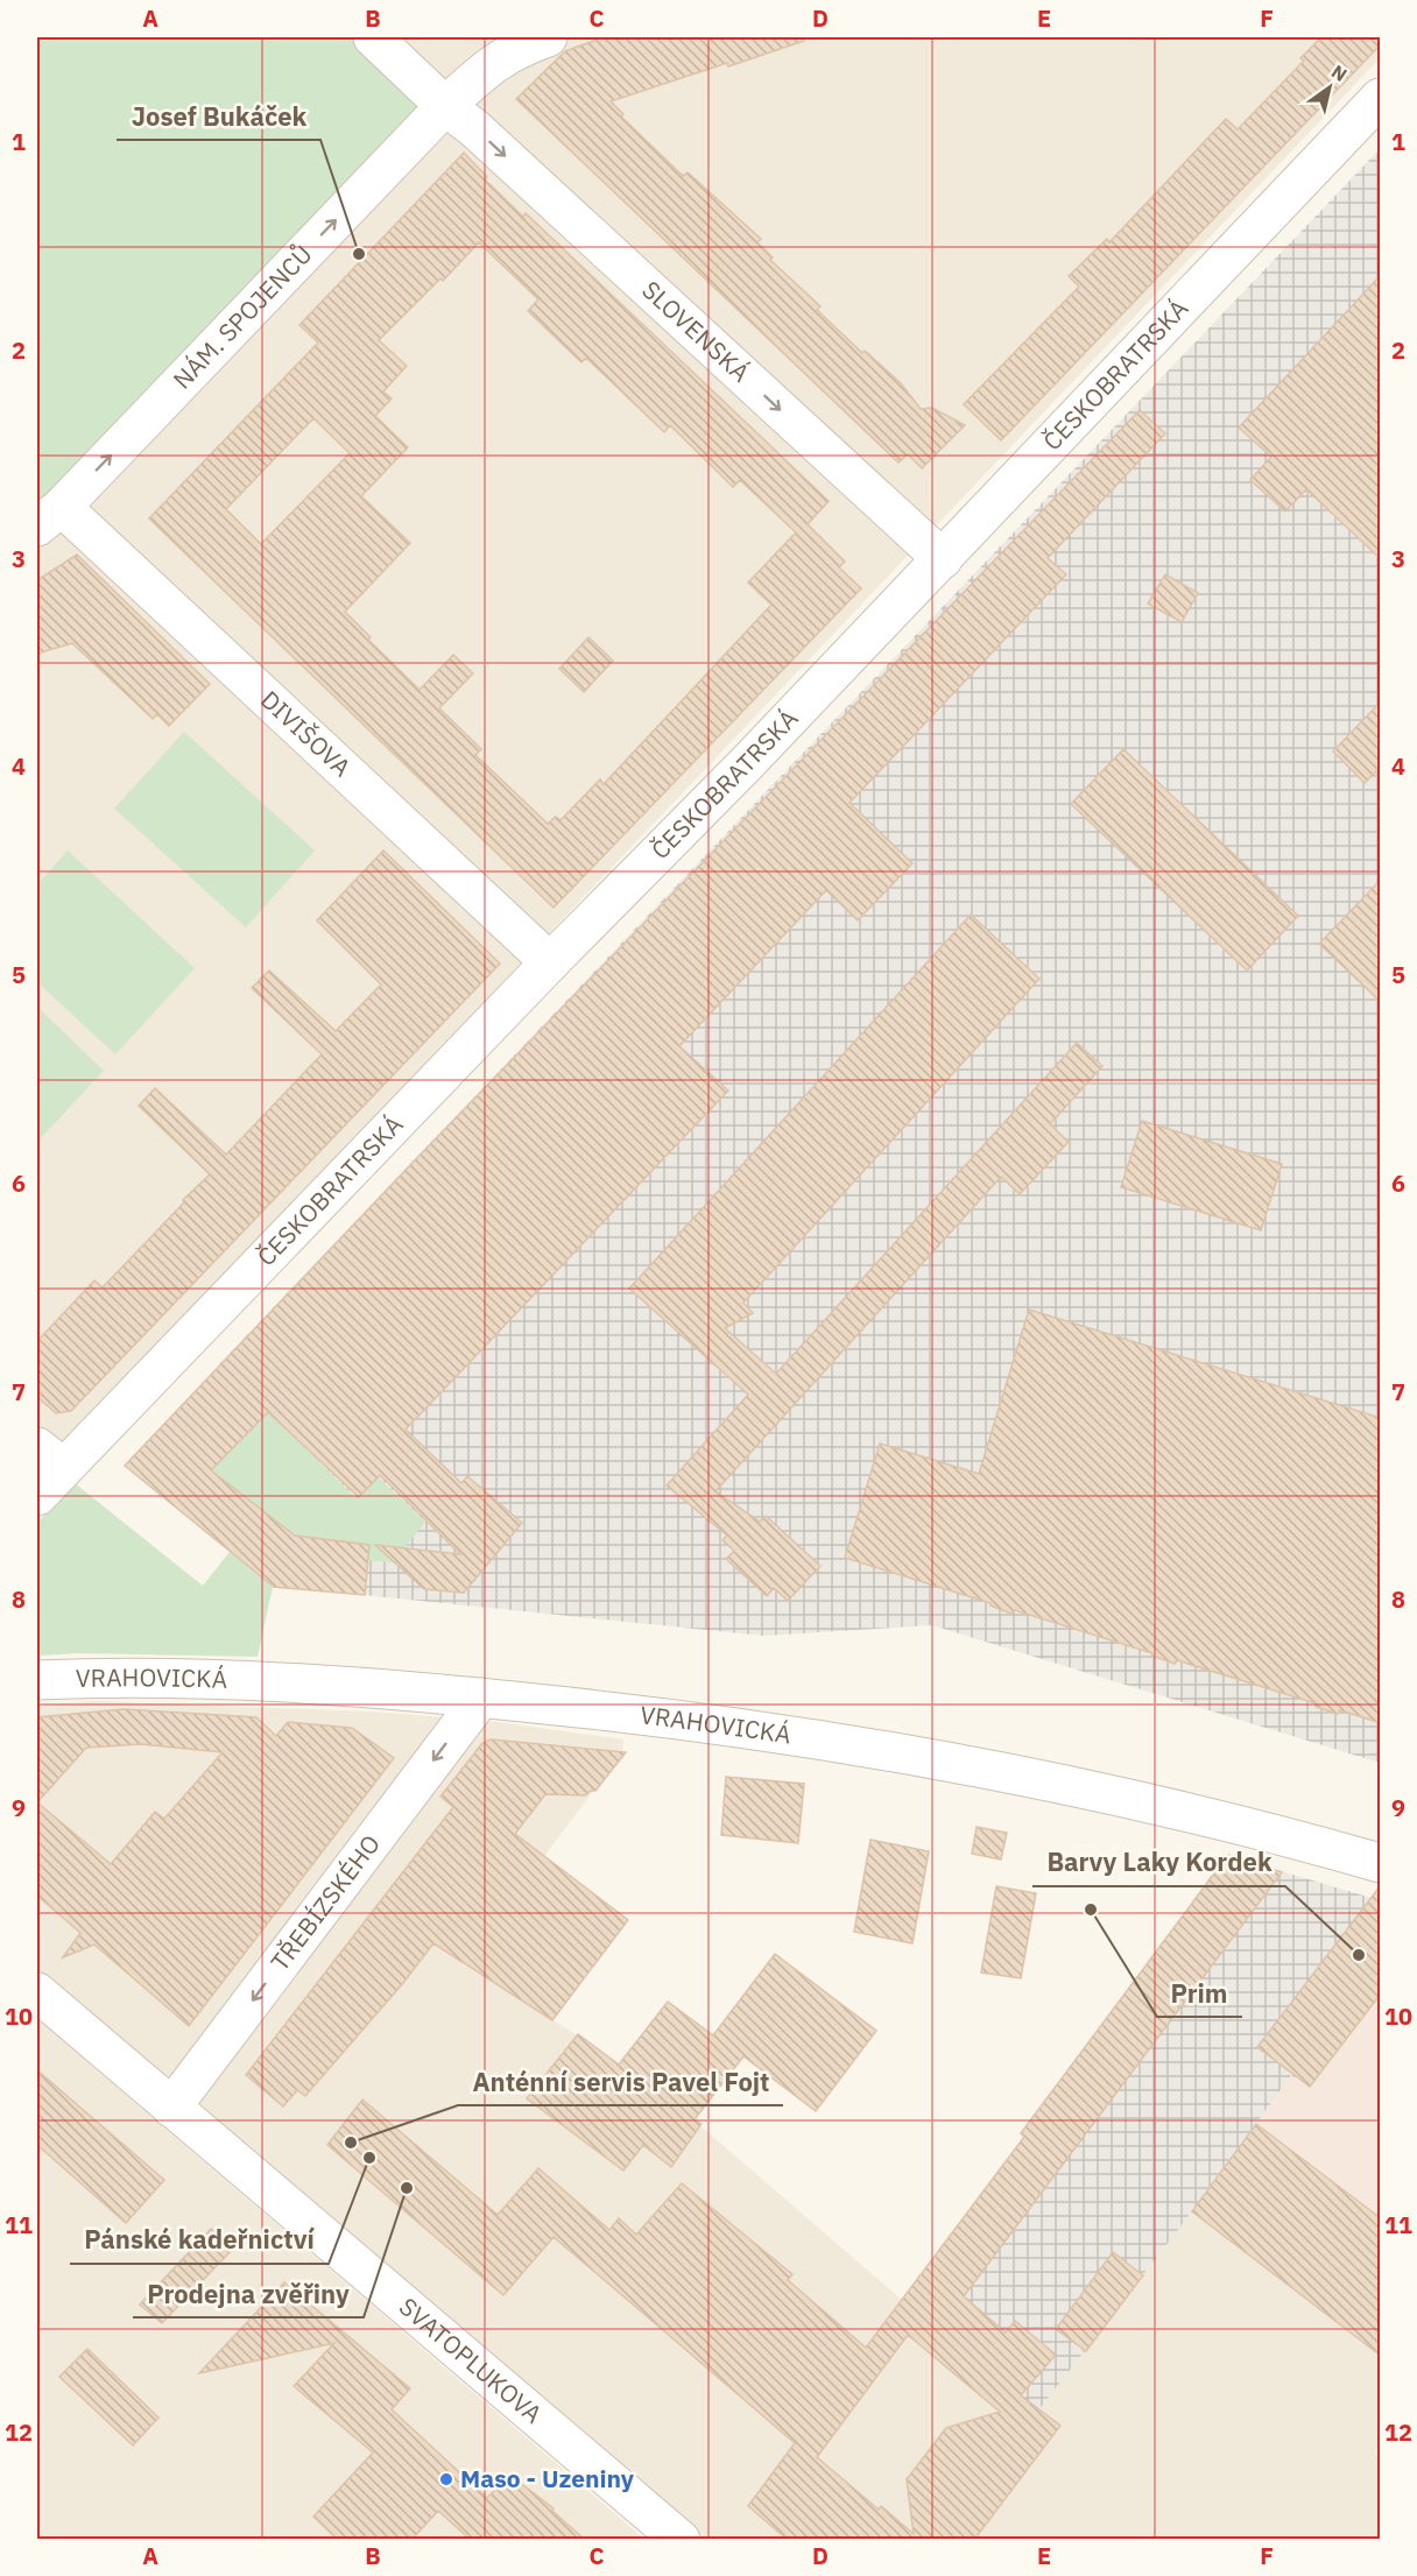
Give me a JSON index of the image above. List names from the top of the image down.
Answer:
{
  "streets": {
    "street": [
      "NÁM. SPOJENCŮ",
      "SLOVENSKÁ",
      "ČESKOBRATRSKÁ",
      "DIVIŠOVA",
      "VRAHOVICKÁ",
      "TŘEBÍZSKÉHO",
      "SVATOPLUKOVA"
    ]
  },
  "crossings": [
    ["NÁM. SPOJENCŮ", "SLOVENSKÁ"],
    ["NÁM. SPOJENCŮ", "DIVIŠOVA"],
    ["SLOVENSKÁ", "ČESKOBRATRSKÁ"],
    ["ČESKOBRATRSKÁ", "DIVIŠOVA"],
    ["VRAHOVICKÁ", "TŘEBÍZSKÉHO"],
    ["TŘEBÍZSKÉHO", "SVATOPLUKOVA"]
  ],
  "one_way": ["NÁM. SPOJENCŮ", "SLOVENSKÁ", "TŘEBÍZSKÉHO"],
  "places": [
    "Josef Bukáček",
    "Prim",
    "Barvy Laky Kordek",
    "Anténní servis Pavel Fojt",
    "Pánské kadeřnictví",
    "Prodejna zvěřiny",
    "Maso - Uzeniny"
  ],
  "north": "top right",
  "grid": {
    "columns": [
      "A",
      "B",
      "C",
      "D",
      "E",
      "F"
    ],
    "rows": [
      "1",
      "2",
      "3",
      "4",
      "5",
      "6",
      "7",
      "8",
      "9",
      "10",
      "11",
      "12"
    ]
  }
}
